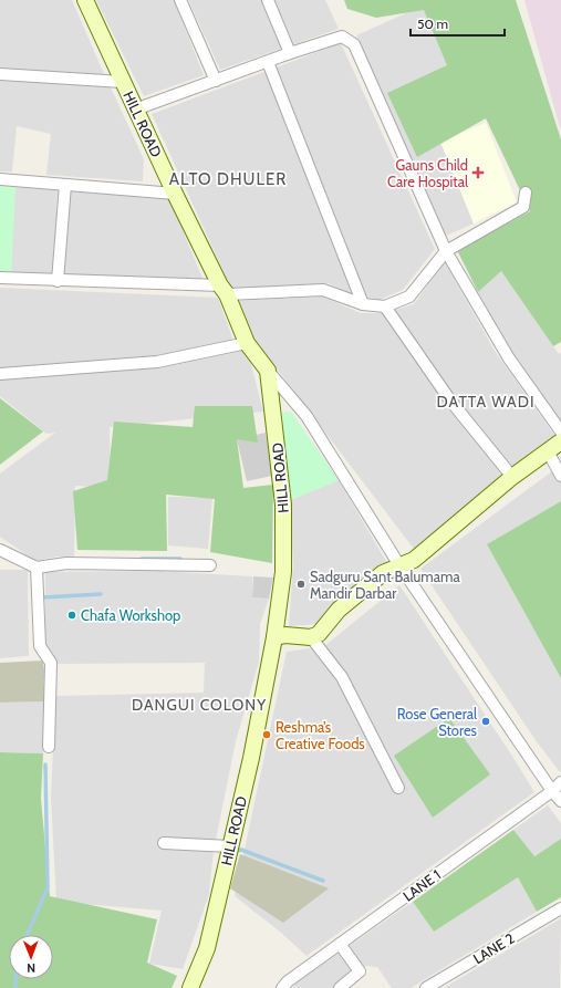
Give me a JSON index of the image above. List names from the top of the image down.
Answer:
{
  "streets": {
    "street": ["HILL ROAD", "LANE 1", "LANE 2"]
  },
  "districts": ["ALTO DHULER", "DATTA WADI", "DANGUI COLONY"],
  "places": {
    "health": ["Gauns Child Care Hospital"],
    "other": [
      "Sadguru Sant Balumama Mandir Darbar",
      "Chafa Workshop",
      "Rose General Stores",
      "Reshma’s Creative Foods"
    ]
  },
  "scale_bar": "50 m",
  "north": "bottom"
}
